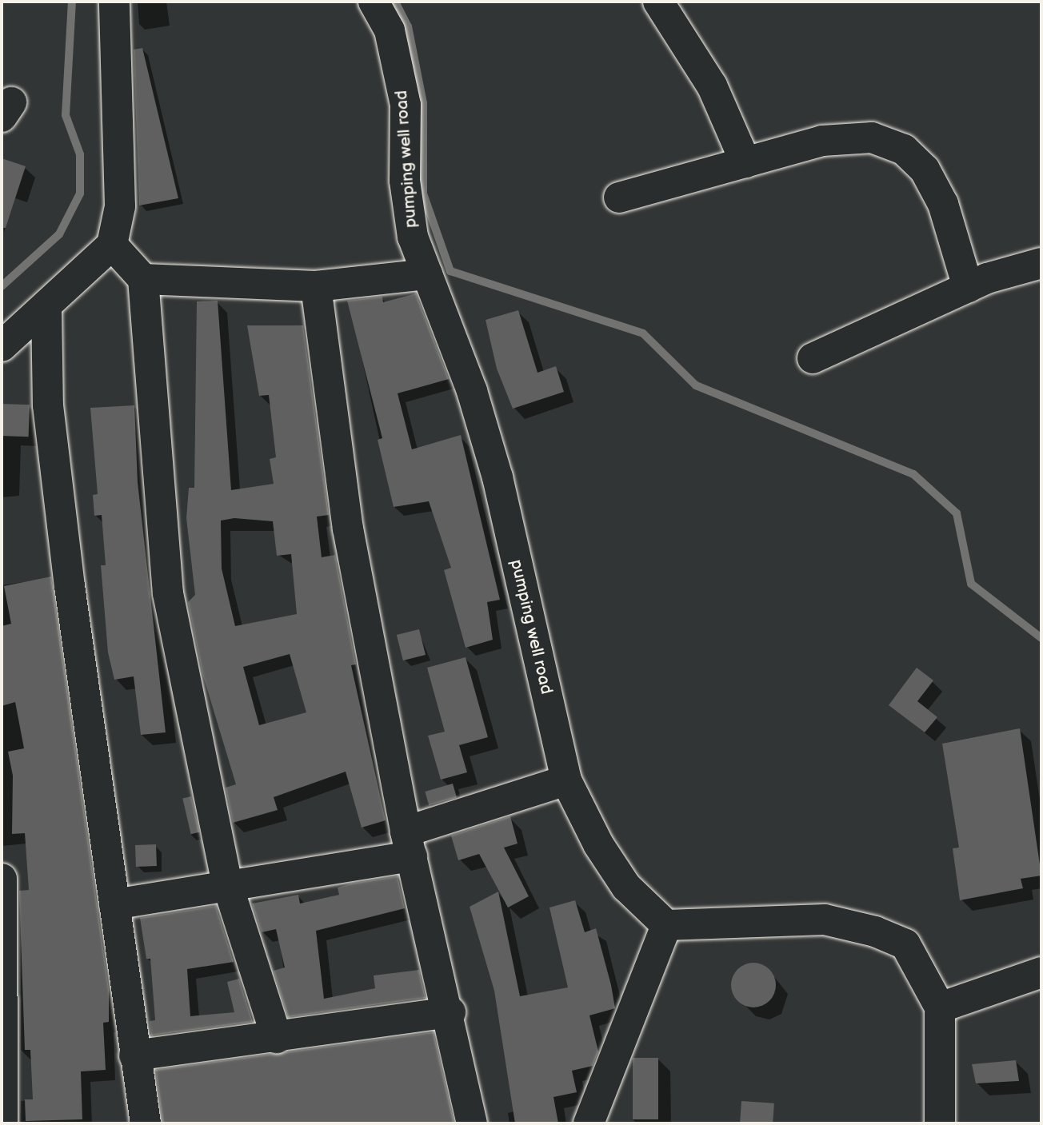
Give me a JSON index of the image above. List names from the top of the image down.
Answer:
{
  "streets": {
    "street": ["pumping well road"]
  }
}
